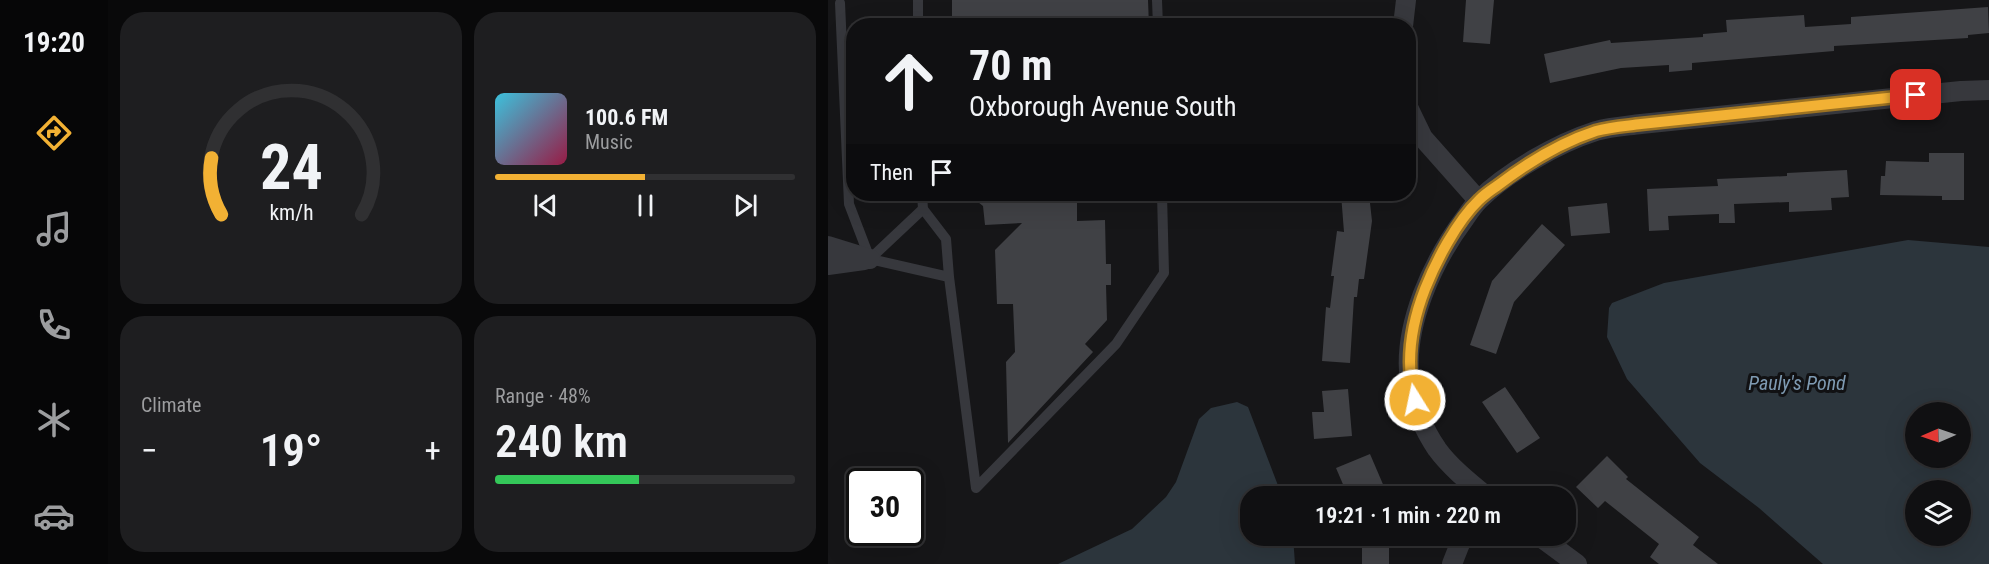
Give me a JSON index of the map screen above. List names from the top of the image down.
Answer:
{
  "water": ["Pauly's Pond"],
  "north": "left",
  "page": {
    "tabs": "19:20",
    "turn": ["70 m", "Oxborough Avenue South"],
    "song": ["100.6 FM", "Music"],
    "then": "Then",
    "tile": [
      "Climate",
      ["Range · 48%", "240 km"]
    ],
    "heat": ["−", "19°", "+"],
    "limit": "30",
    "trip": "19:21 · 1 min · 220 m",
    "gauge": ["24", "km/h"]
  }
}
